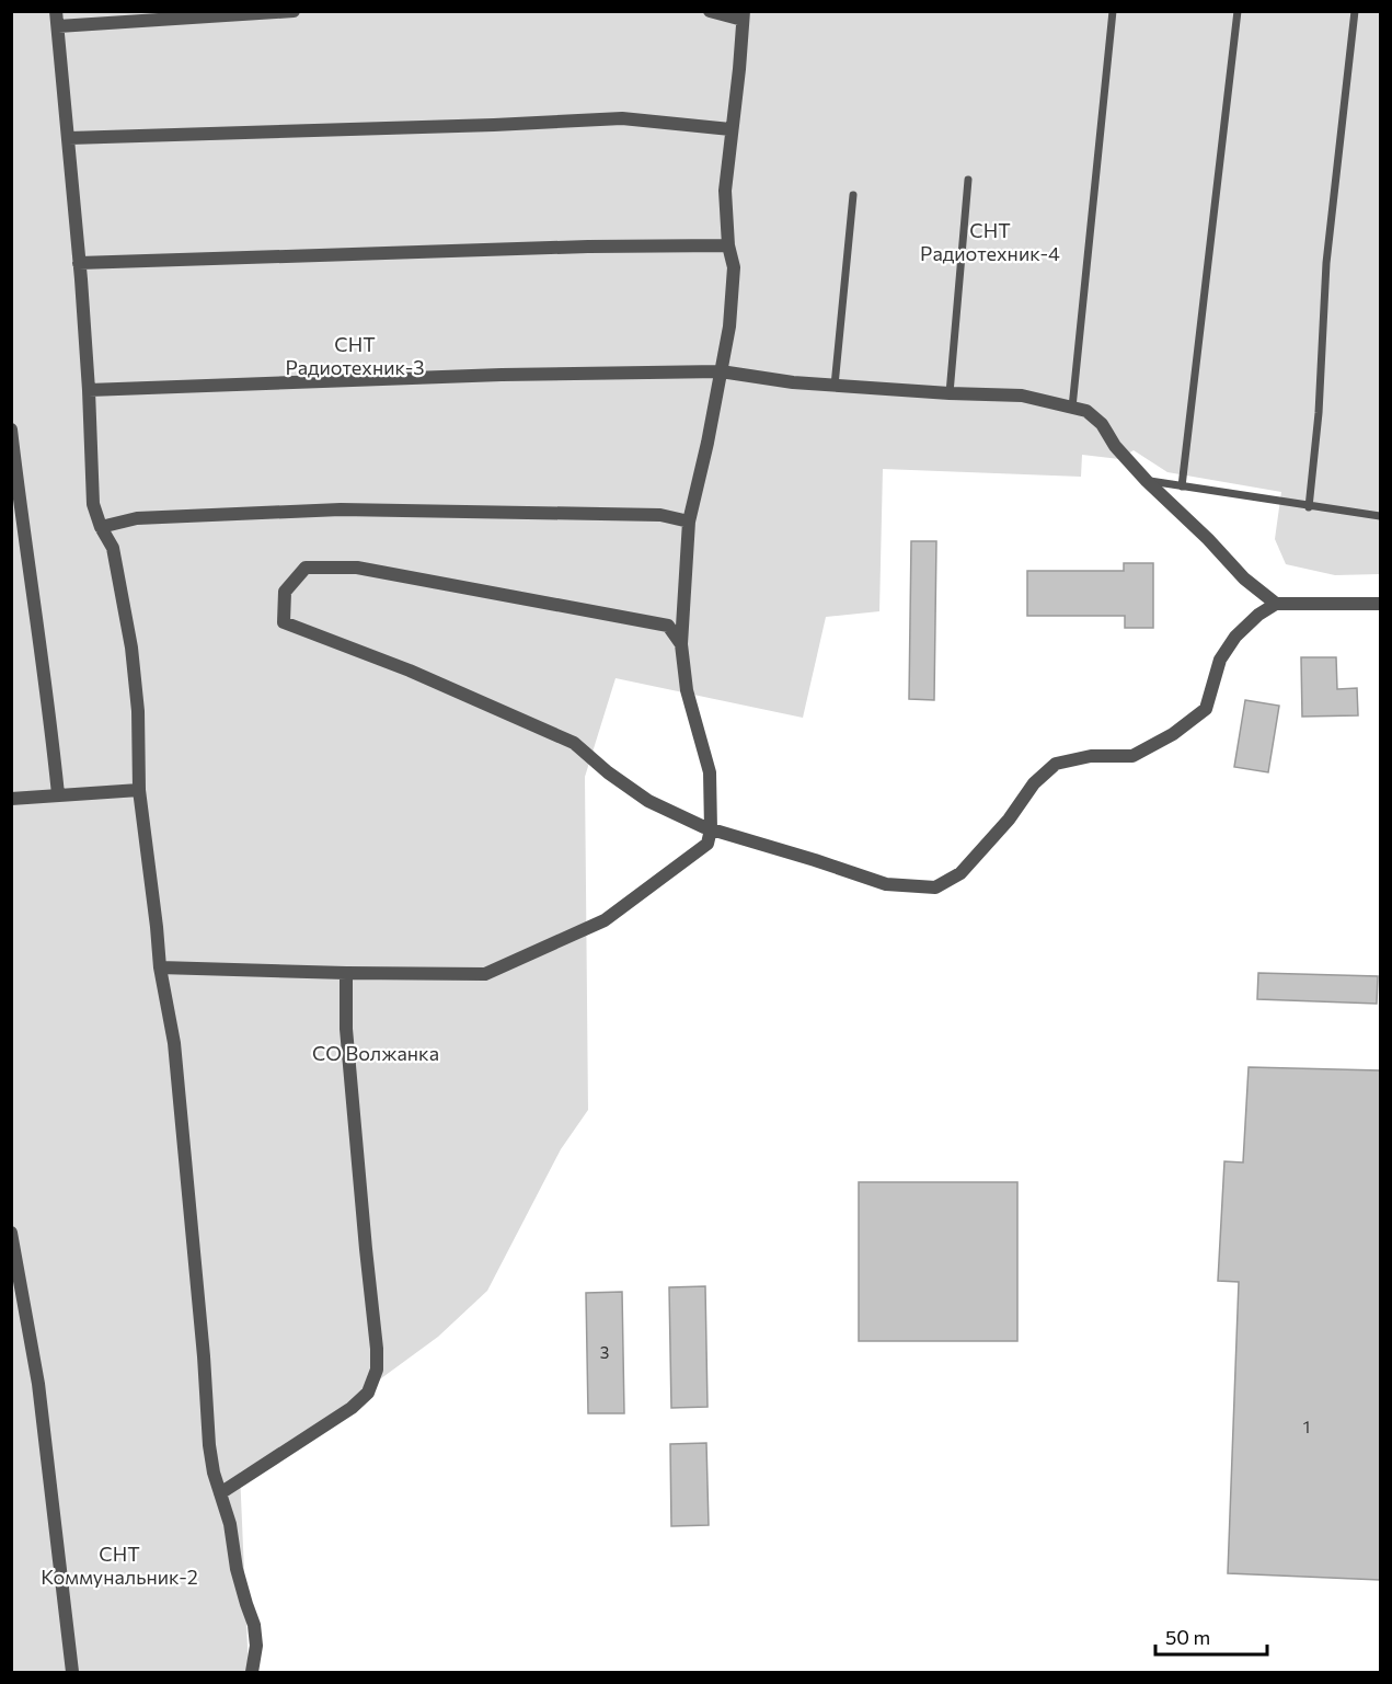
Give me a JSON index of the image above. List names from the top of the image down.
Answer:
{
  "parks": [
    "СНТ Радиотехник-4",
    "СНТ Радиотехник-3",
    "СО Волжанка",
    "СНТ Коммунальник-2"
  ],
  "house_numbers": ["3", "1"],
  "scale_bar": "50 m"
}
